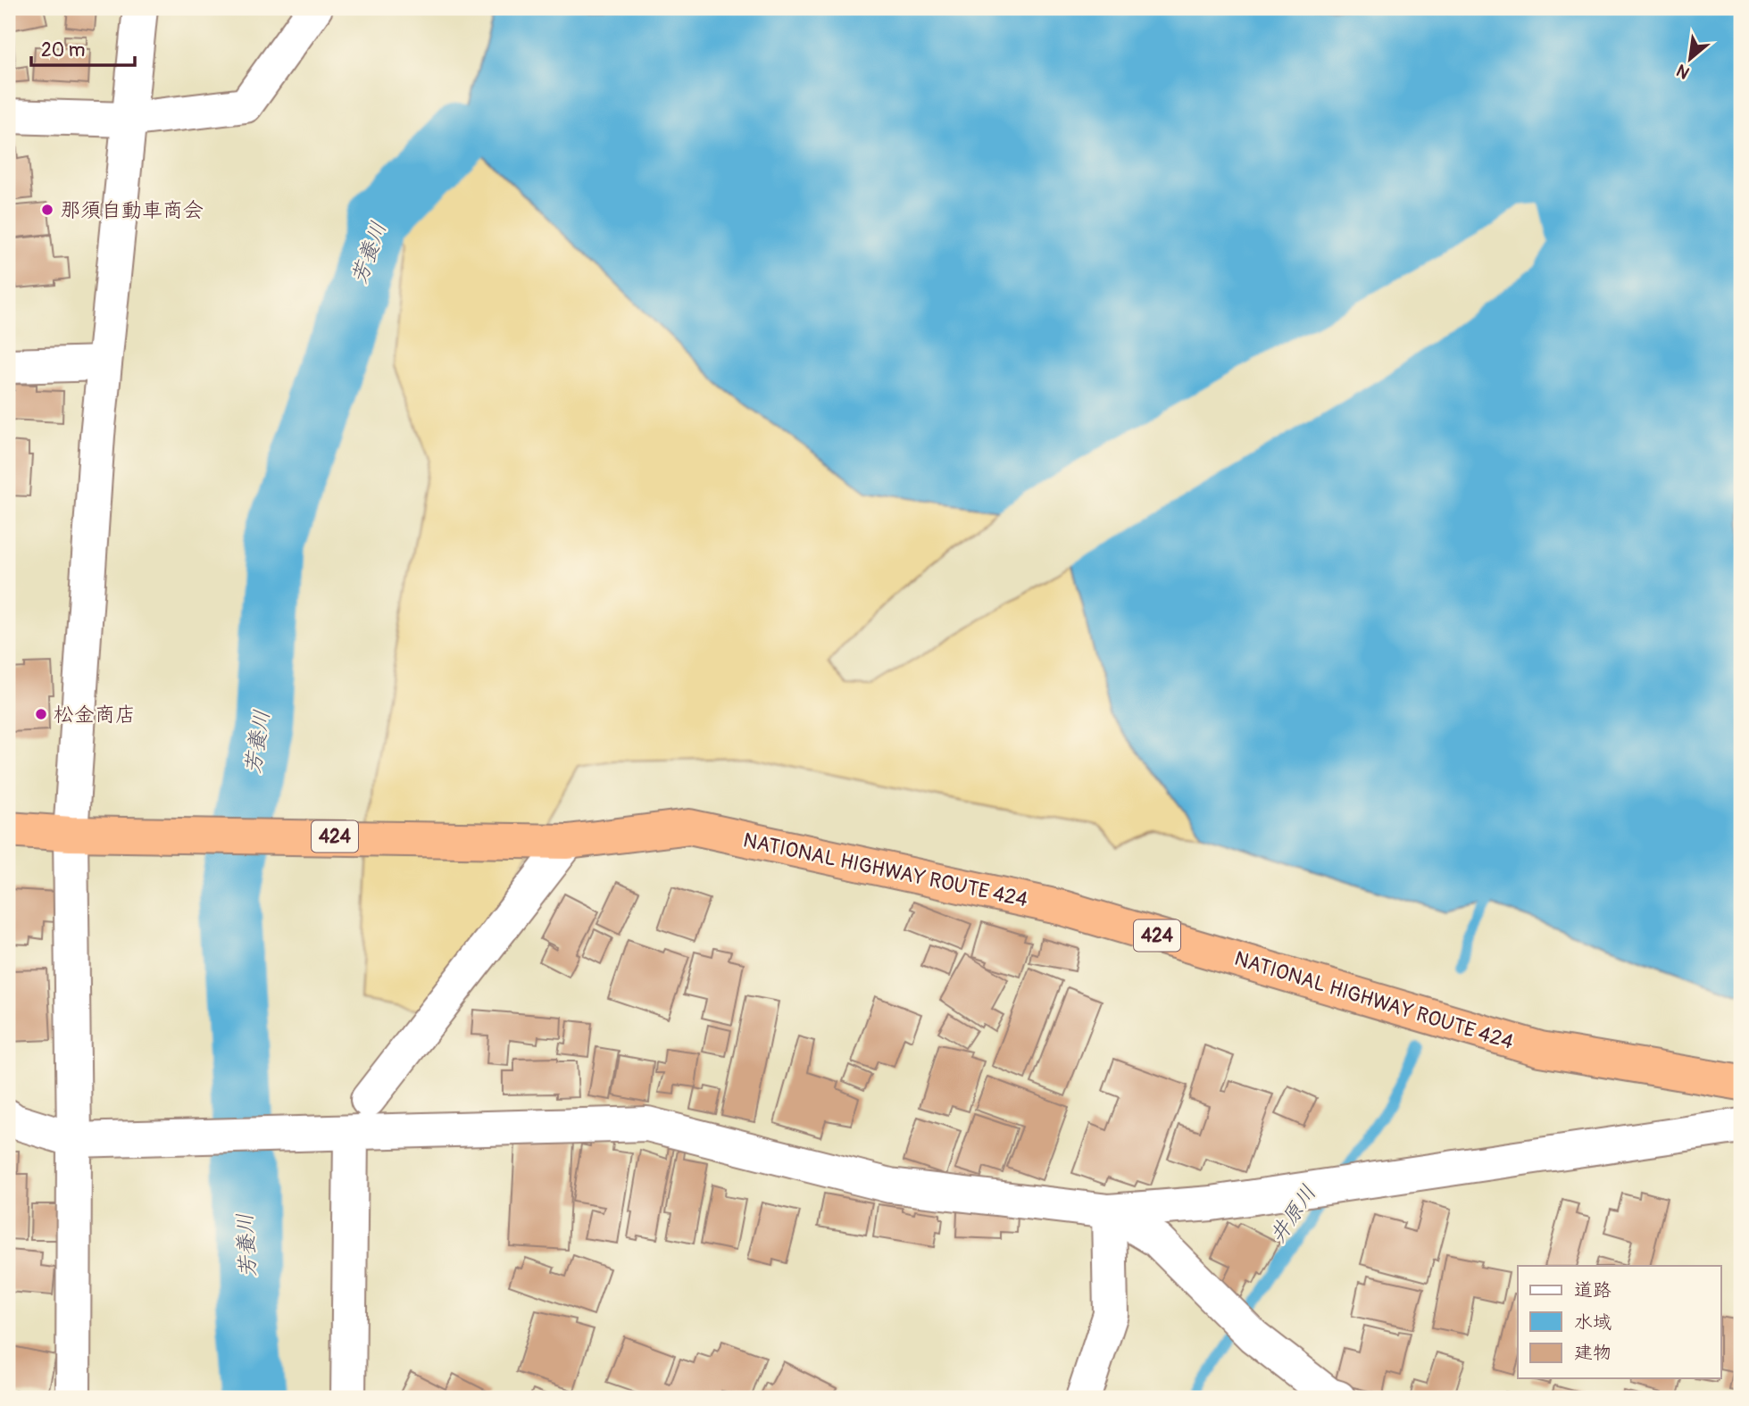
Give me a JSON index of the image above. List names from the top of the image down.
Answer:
{
  "streets": {
    "highway": ["424", "NATIONAL HIGHWAY ROUTE 424"]
  },
  "water": ["芳養川", "井原川"],
  "places": ["那須自動車商会", "松金商店"],
  "legend": ["道路", "水域", "建物"],
  "scale_bar": "20 m",
  "north": "bottom left"
}
